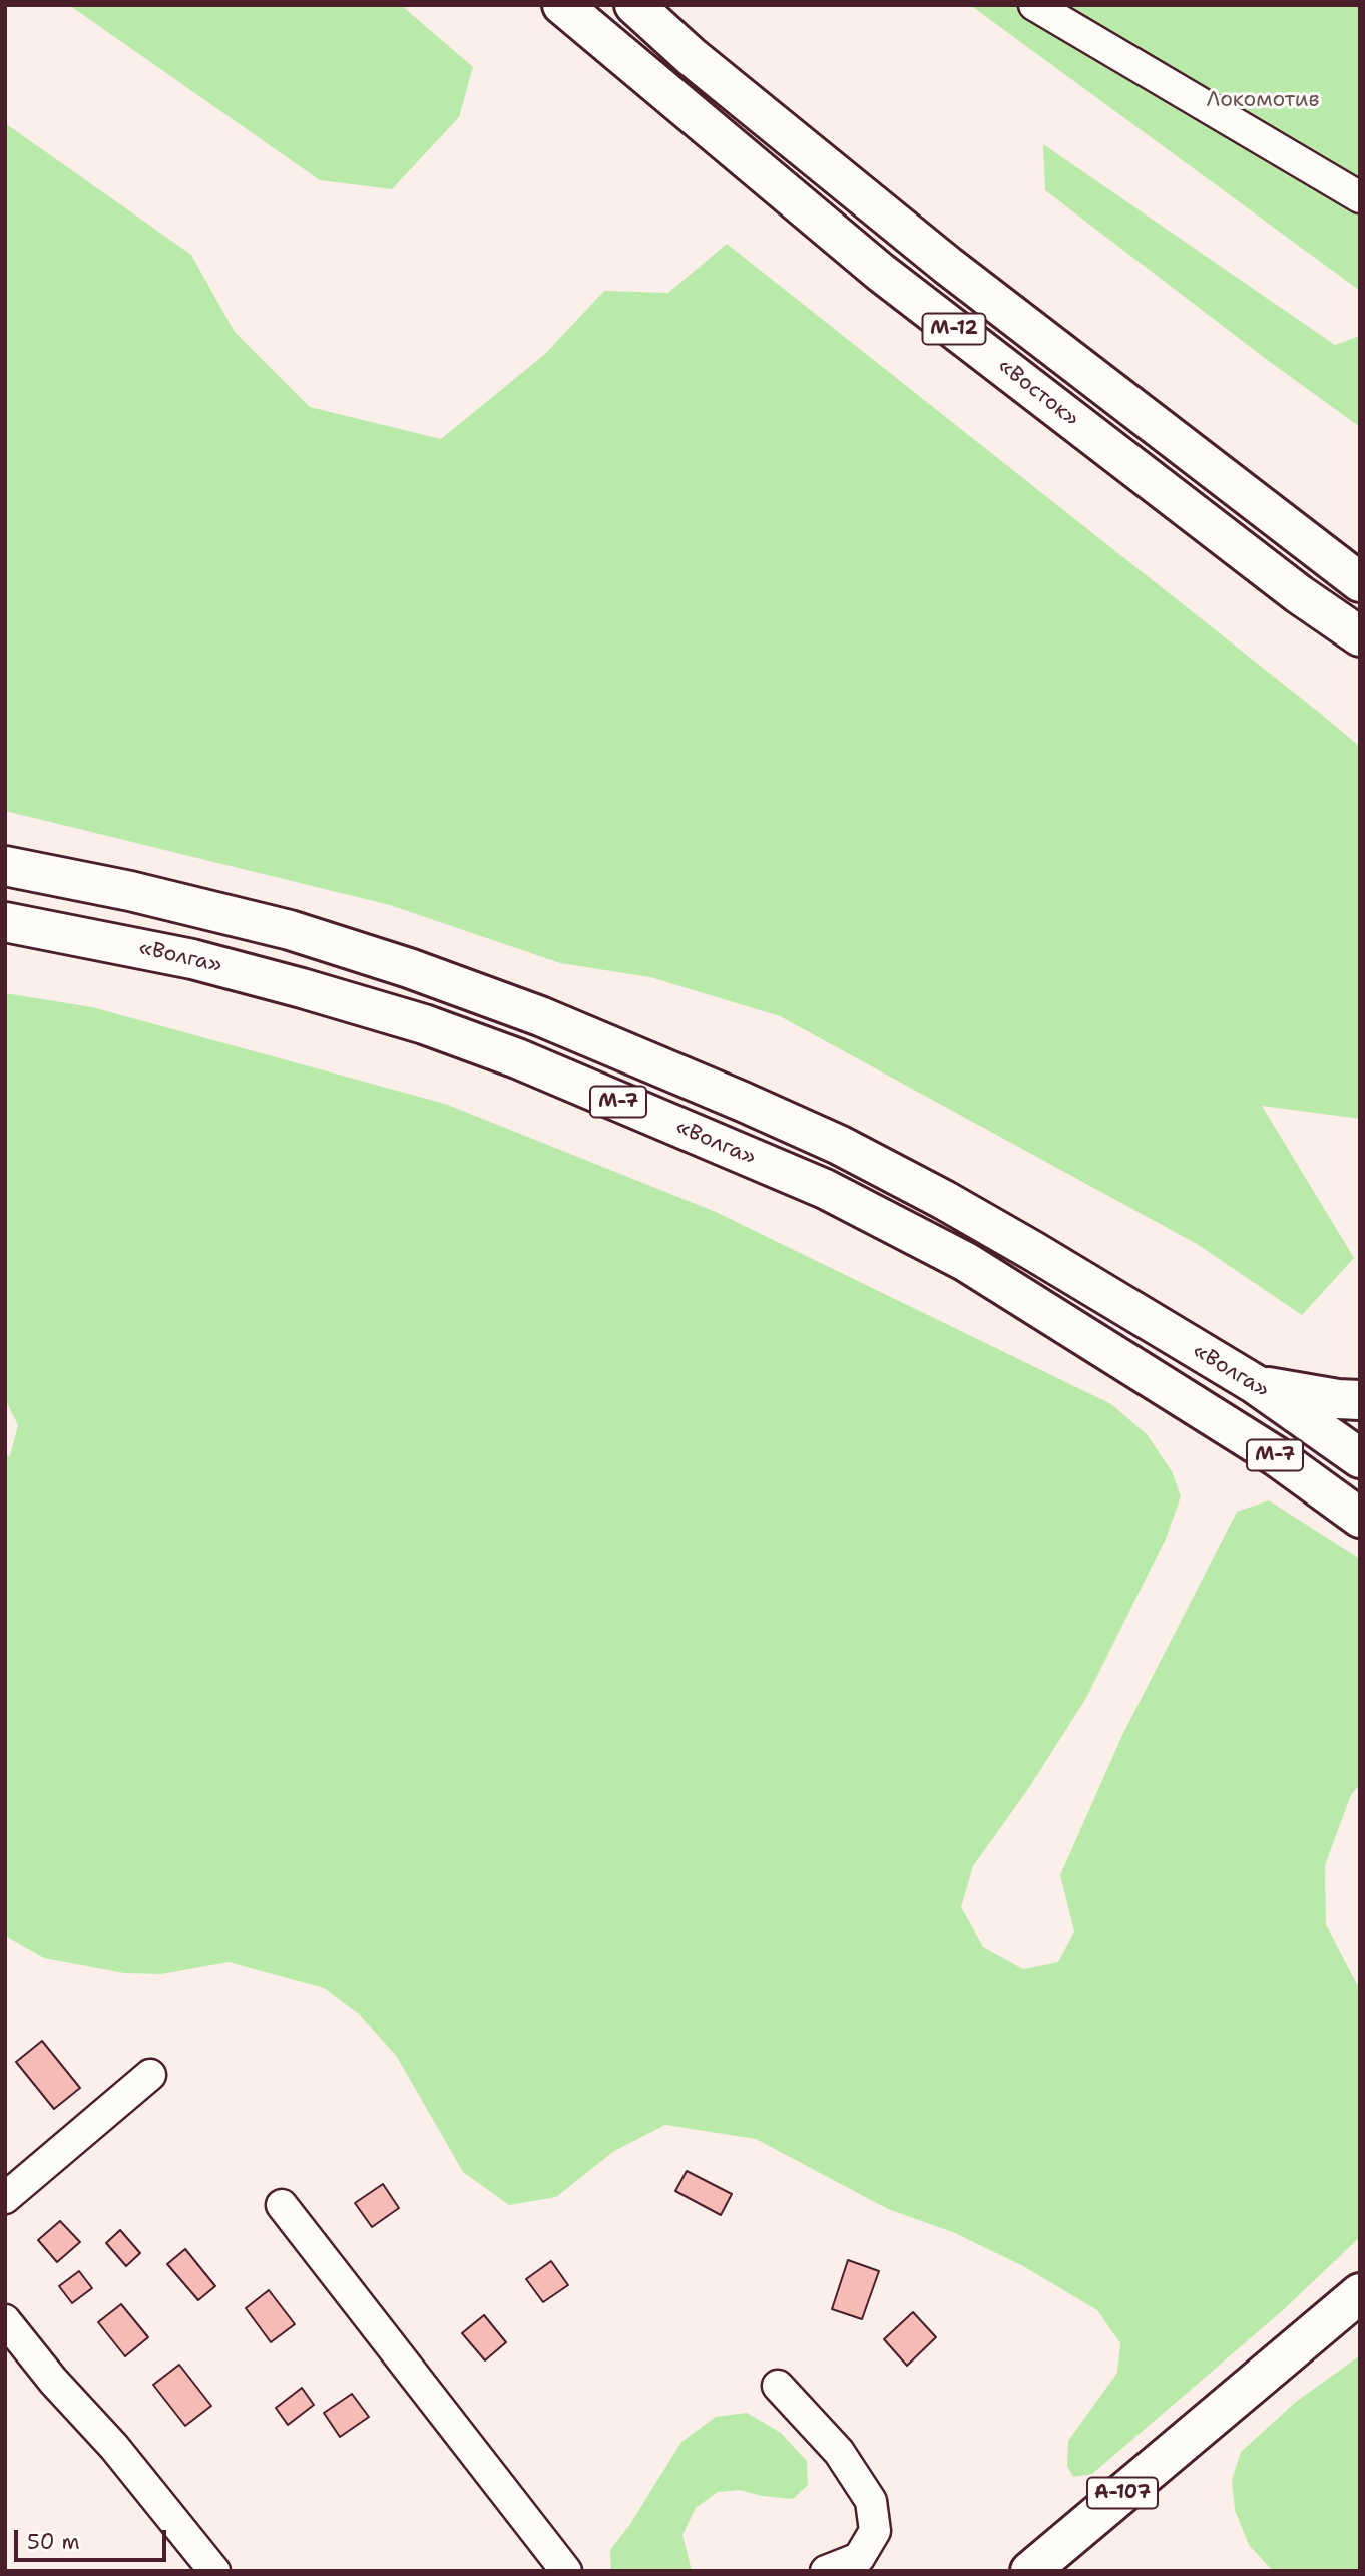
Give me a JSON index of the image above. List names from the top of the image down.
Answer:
{
  "streets": {
    "main road": [
      "М-12",
      "«Восток»",
      "«Волга»",
      "М-7",
      "А-107"
    ]
  },
  "parks": ["Локомотив"],
  "scale_bar": "50 m"
}
